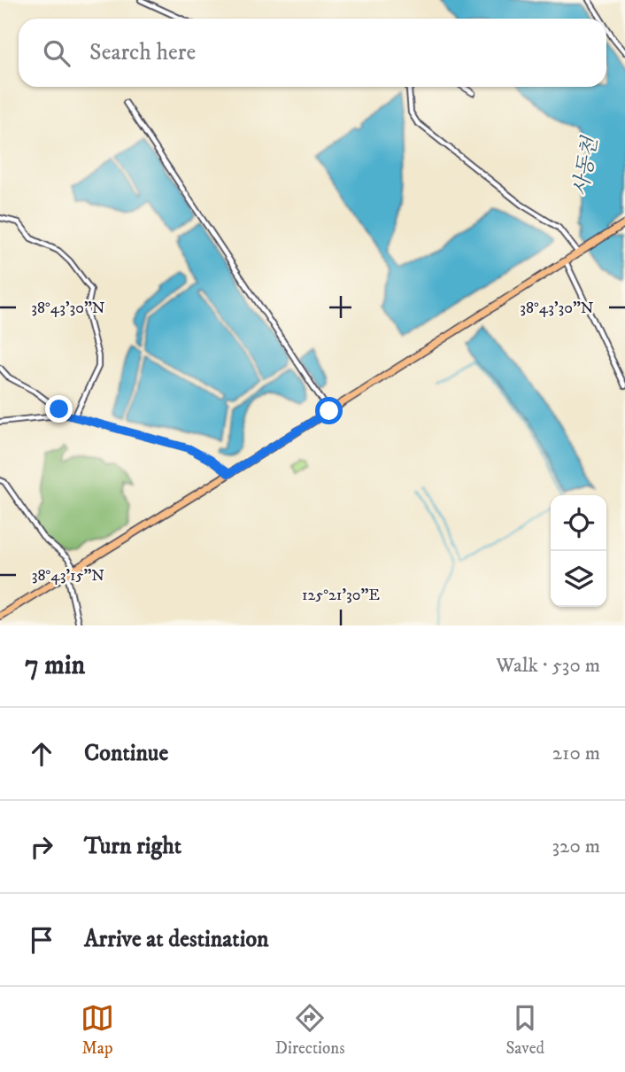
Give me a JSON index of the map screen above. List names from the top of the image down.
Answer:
{
  "water": ["사동천"],
  "page": {
    "search": "Search here",
    "heading": ["7 min", "Walk · 530 m"],
    "list": [
      ["Continue", "210 m"],
      ["Turn right", "320 m"],
      "Arrive at destination"
    ],
    "nav": ["Map", "Directions", "Saved"]
  },
  "coordinates": ["38°43'30\"N", "38°43'15\"N", "125°21'30\"E"]
}
